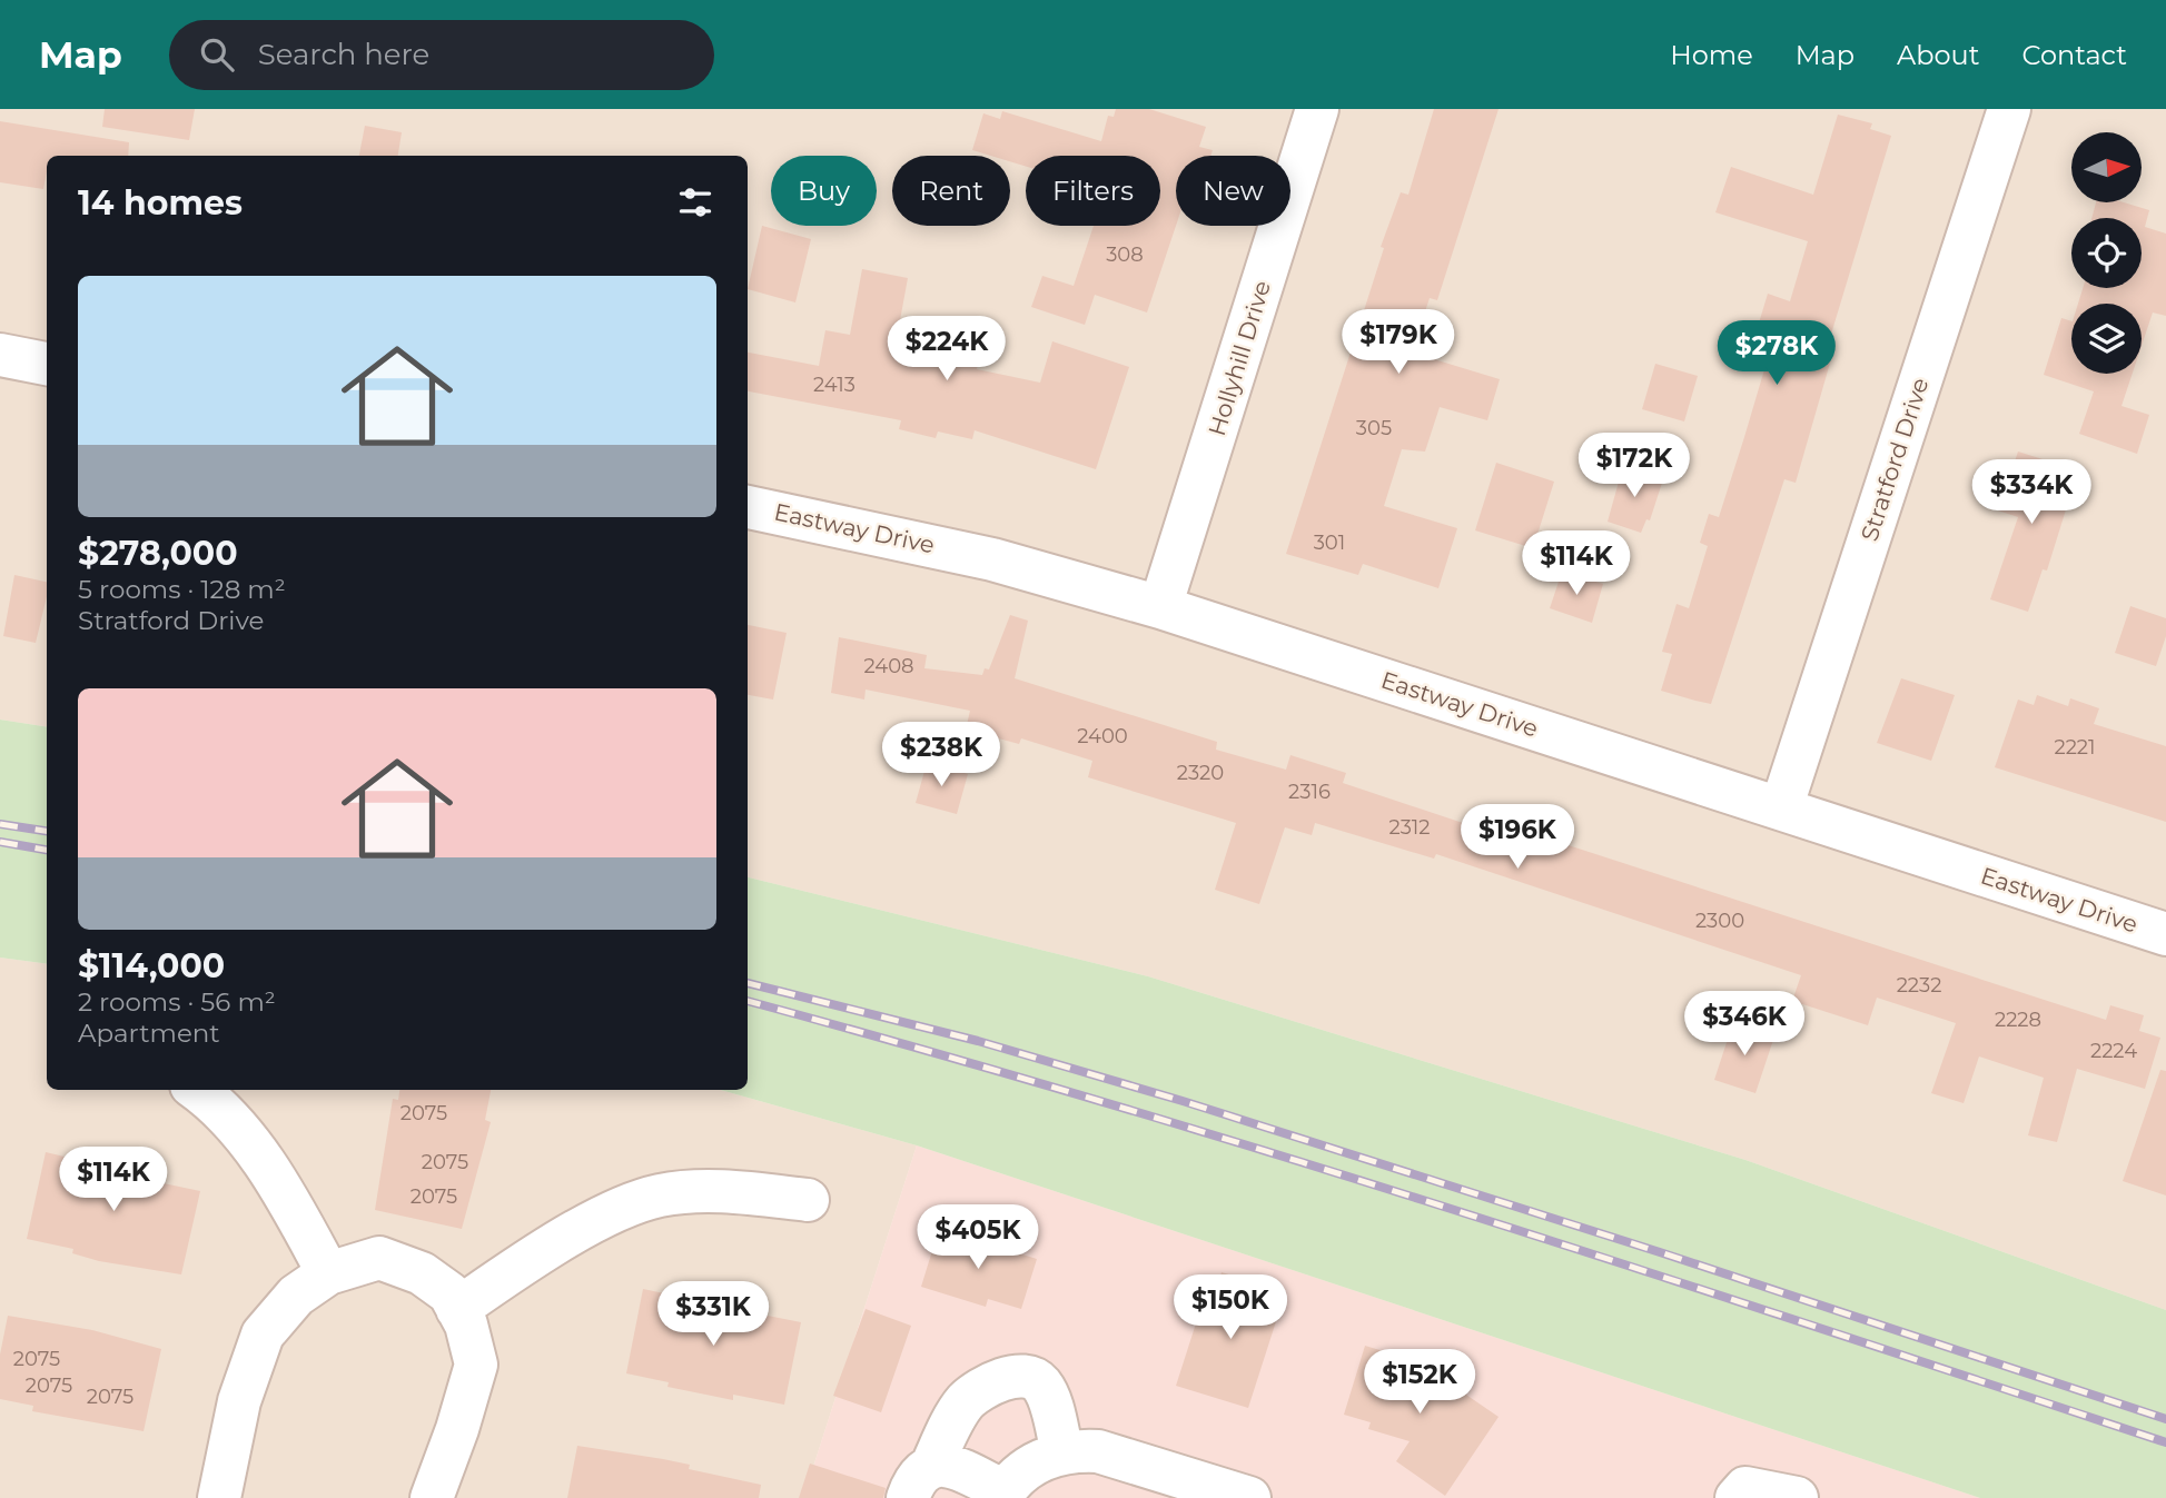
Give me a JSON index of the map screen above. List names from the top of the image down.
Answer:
{
  "streets": {
    "street": ["Hollyhill Drive", "Stratford Drive", "Eastway Drive"]
  },
  "crossings": [
    ["Hollyhill Drive", "Eastway Drive"],
    ["Stratford Drive", "Eastway Drive"]
  ],
  "house_numbers": [
    "308",
    "2413",
    "305",
    "301",
    "2408",
    "2400",
    "2221",
    "2320",
    "2316",
    "2312",
    "2300",
    "2232",
    "2228",
    "2224",
    "2075",
    "2075",
    "2075",
    "2075",
    "2075",
    "2075"
  ],
  "north": "right",
  "page": {
    "header": "Map",
    "search": "Search here",
    "nav": [
      "Home",
      "Map",
      "About",
      "Contact"
    ],
    "chip": [
      "Buy",
      "Rent",
      "Filters",
      "New"
    ],
    "heading": "14 homes",
    "list": [
      {
        "name": "$278,000",
        "note": "5 rooms · 128 m² · Stratford Drive"
      },
      {
        "name": "$114,000",
        "note": "2 rooms · 56 m² · Apartment"
      }
    ],
    "price": [
      "$179K",
      "$224K",
      "$278K",
      "$172K",
      "$334K",
      "$114K",
      "$238K",
      "$196K",
      "$346K",
      "$114K",
      "$405K",
      "$150K",
      "$331K",
      "$152K"
    ]
  }
}
